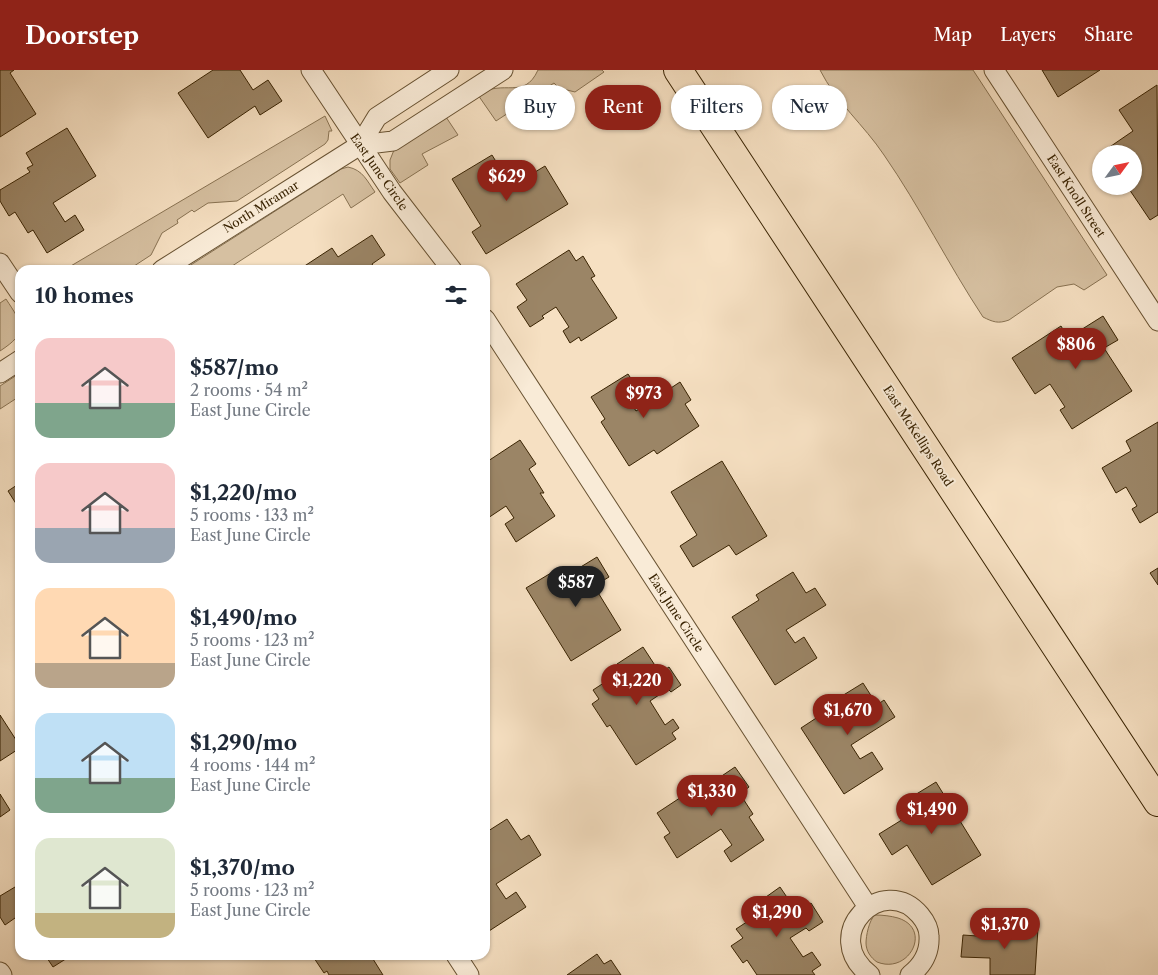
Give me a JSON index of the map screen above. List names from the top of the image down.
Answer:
{
  "streets": {
    "main road": ["East McKellips Road"],
    "street": ["East June Circle", "East Knoll Street", "North Miramar"]
  },
  "crossings": [
    ["East June Circle", "North Miramar"]
  ],
  "north": "top right",
  "page": {
    "header": "Doorstep",
    "nav": ["Map", "Layers", "Share"],
    "chip": [
      "Buy",
      "Rent",
      "Filters",
      "New"
    ],
    "price": [
      "$629",
      "$806",
      "$973",
      "$587",
      "$1,220",
      "$1,670",
      "$1,330",
      "$1,490",
      "$1,290",
      "$1,370"
    ],
    "heading": "10 homes",
    "list": [
      {
        "name": "$587/mo",
        "note": "2 rooms · 54 m² · East June Circle"
      },
      {
        "name": "$1,220/mo",
        "note": "5 rooms · 133 m² · East June Circle"
      },
      {
        "name": "$1,490/mo",
        "note": "5 rooms · 123 m² · East June Circle"
      },
      {
        "name": "$1,290/mo",
        "note": "4 rooms · 144 m² · East June Circle"
      },
      {
        "name": "$1,370/mo",
        "note": "5 rooms · 123 m² · East June Circle"
      }
    ]
  }
}
